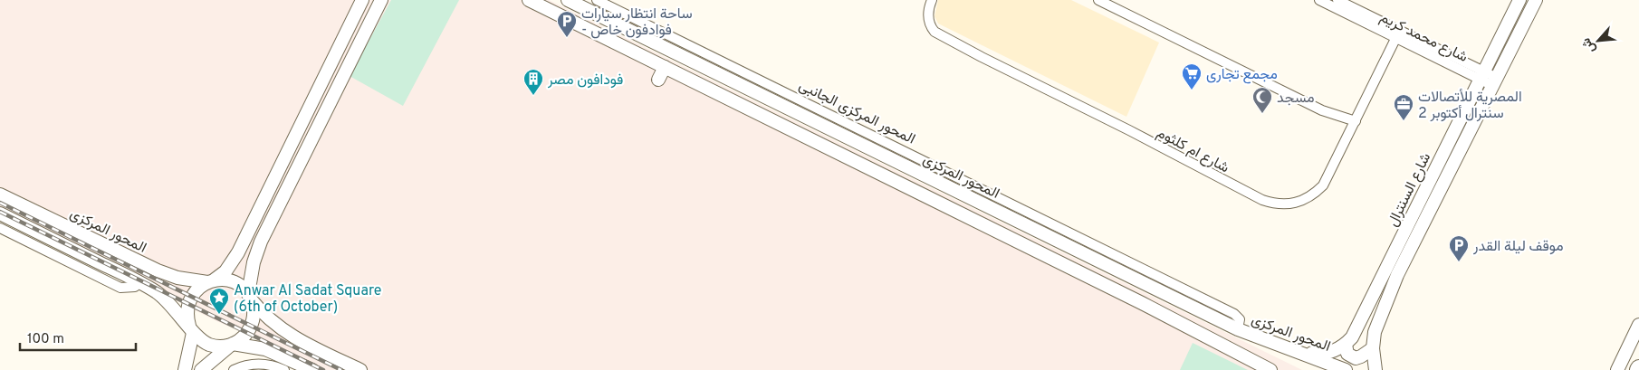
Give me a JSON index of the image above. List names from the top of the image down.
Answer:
{
  "streets": {
    "main road": ["المحور المركزى", "شارع السنترال"],
    "street": ["شارع محمد كريم", "المحور المركزى الجانبى", "شارع ام كلثوم"]
  },
  "crossings": [
    ["شارع محمد كريم", "شارع ام كلثوم"],
    ["شارع محمد كريم", "شارع السنترال"],
    ["المحور المركزى الجانبى", "المحور المركزى"]
  ],
  "places": {
    "parking": ["ساحة انتظار سيارات - فوادفون خاص", "موقف ليلة القدر"],
    "supermarket": ["مجمع تجارى"],
    "building": ["فودافون مصر"],
    "mosque": ["مسجد"],
    "office": ["المصرية للأتصالات سنترال أكتوبر 2"],
    "place": ["Anwar Al Sadat Square (6th of October)"]
  },
  "scale_bar": "100 m",
  "north": "bottom left"
}
